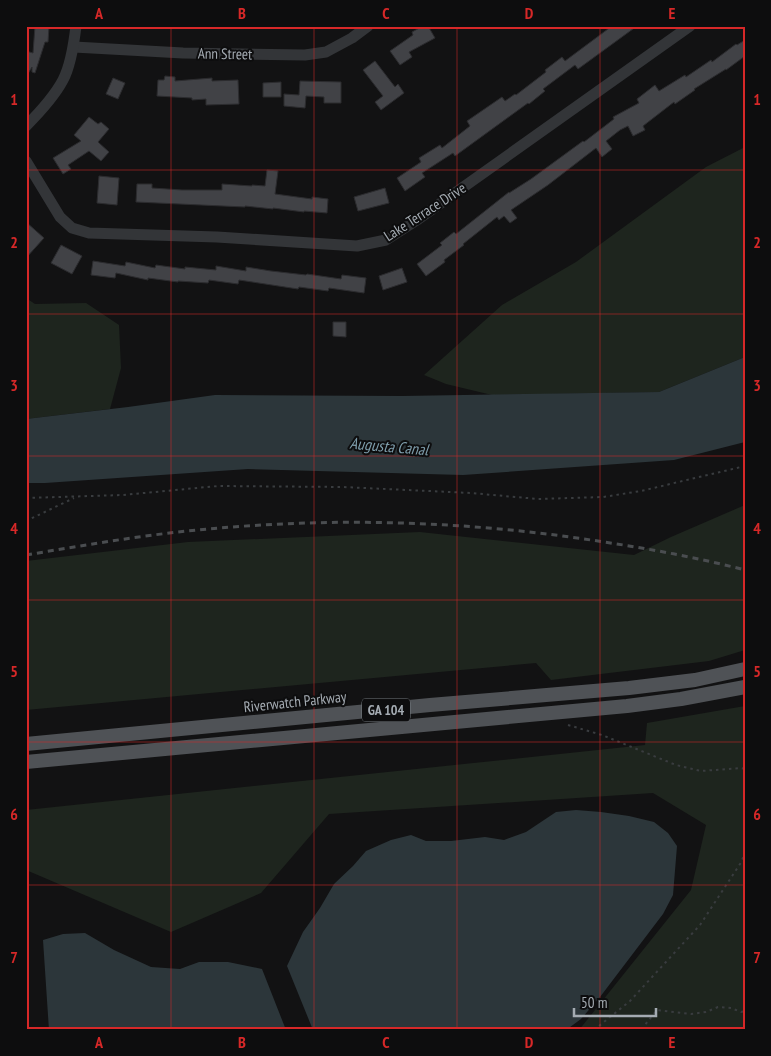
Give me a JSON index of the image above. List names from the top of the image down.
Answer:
{
  "streets": {
    "main road": ["Riverwatch Parkway", "GA 104"],
    "street": ["Ann Street", "Lake Terrace Drive"]
  },
  "water": ["Augusta Canal"],
  "scale_bar": "50 m",
  "grid": {
    "columns": [
      "A",
      "B",
      "C",
      "D",
      "E"
    ],
    "rows": [
      "1",
      "2",
      "3",
      "4",
      "5",
      "6",
      "7"
    ]
  }
}
